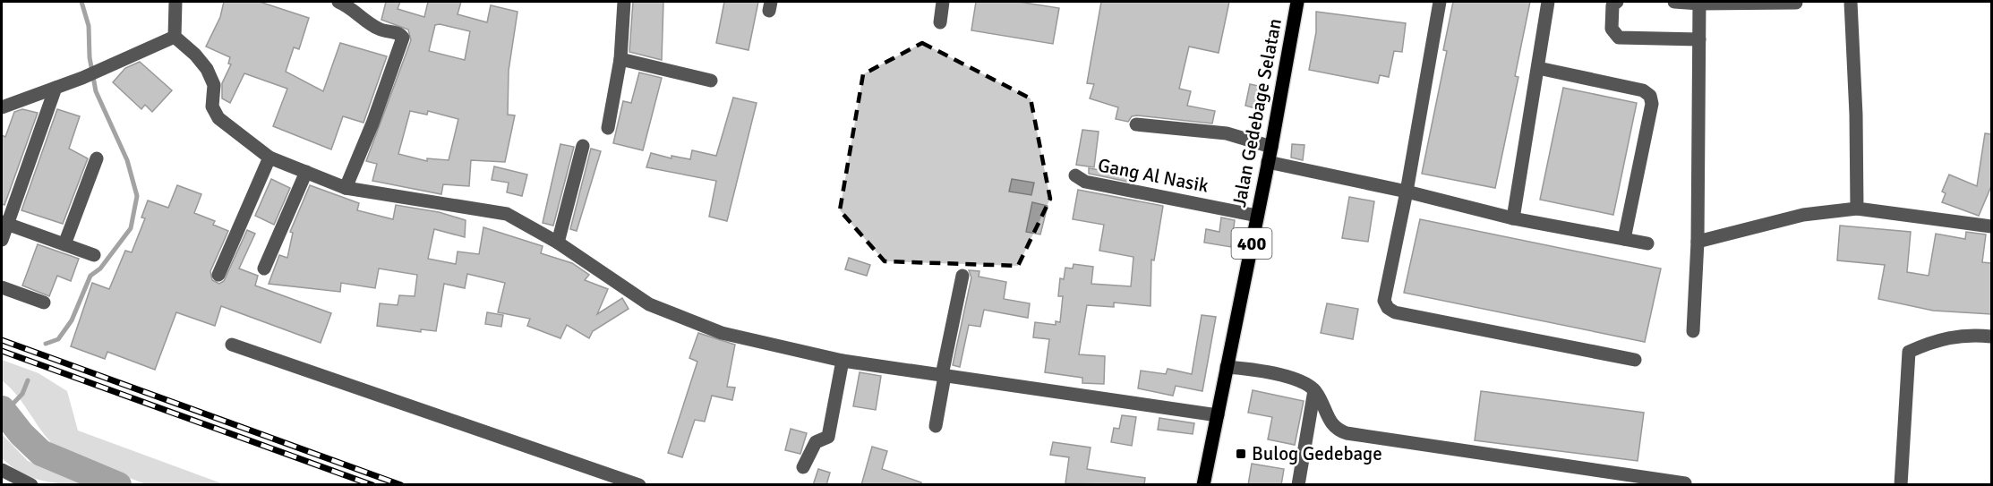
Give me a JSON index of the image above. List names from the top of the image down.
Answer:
{
  "streets": {
    "main road": ["Jalan Gedebage Selatan", "400"],
    "street": ["Gang Al Nasik"]
  },
  "crossings": [
    ["Jalan Gedebage Selatan", "Gang Al Nasik"]
  ],
  "places": {
    "transit": ["Bulog Gedebage"]
  }
}
